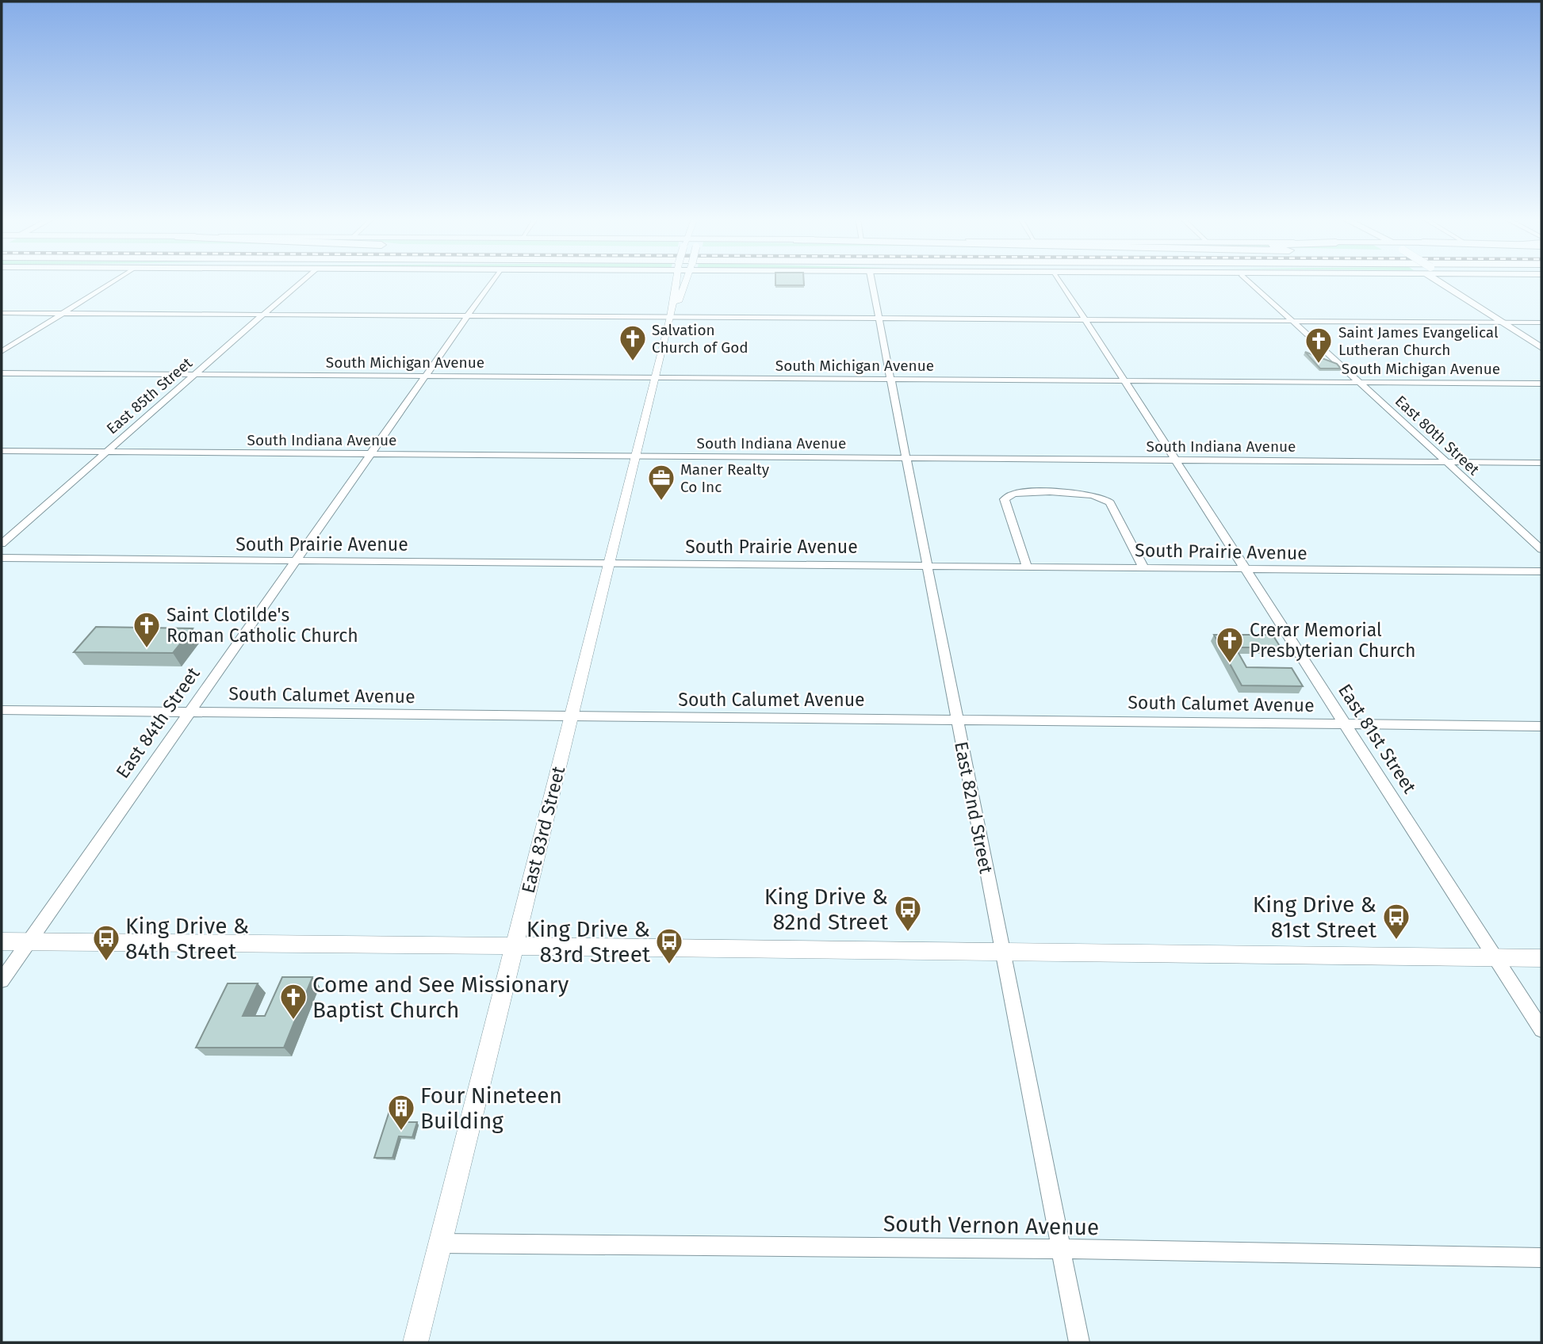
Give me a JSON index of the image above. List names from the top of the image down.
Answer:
{
  "streets": {
    "street": [
      "South Michigan Avenue",
      "East 85th Street",
      "East 80th Street",
      "South Indiana Avenue",
      "South Prairie Avenue",
      "South Calumet Avenue",
      "East 84th Street",
      "East 81st Street",
      "East 82nd Street",
      "East 83rd Street",
      "South Vernon Avenue"
    ]
  },
  "crossings": [
    ["South Michigan Avenue", "East 85th Street"],
    ["South Michigan Avenue", "East 80th Street"],
    ["South Michigan Avenue", "East 84th Street"],
    ["South Michigan Avenue", "East 81st Street"],
    ["South Michigan Avenue", "East 82nd Street"],
    ["South Michigan Avenue", "East 83rd Street"],
    ["East 85th Street", "South Indiana Avenue"],
    ["East 80th Street", "South Indiana Avenue"],
    ["South Indiana Avenue", "East 84th Street"],
    ["South Indiana Avenue", "East 81st Street"],
    ["South Indiana Avenue", "East 82nd Street"],
    ["South Indiana Avenue", "East 83rd Street"],
    ["South Prairie Avenue", "East 84th Street"],
    ["South Prairie Avenue", "East 81st Street"],
    ["South Prairie Avenue", "East 82nd Street"],
    ["South Prairie Avenue", "East 83rd Street"],
    ["South Calumet Avenue", "East 84th Street"],
    ["South Calumet Avenue", "East 81st Street"],
    ["South Calumet Avenue", "East 82nd Street"],
    ["South Calumet Avenue", "East 83rd Street"],
    ["East 82nd Street", "South Vernon Avenue"],
    ["East 83rd Street", "South Vernon Avenue"]
  ],
  "places": {
    "church": [
      "Salvation Church of God",
      "Saint James Evangelical Lutheran Church",
      "Saint Clotilde's Roman Catholic Church",
      "Crerar Memorial Presbyterian Church",
      "Come and See Missionary Baptist Church"
    ],
    "office": ["Maner Realty Co Inc"],
    "bus stop": [
      "King Drive & 82nd Street",
      "King Drive & 81st Street",
      "King Drive & 84th Street",
      "King Drive & 83rd Street"
    ],
    "building": ["Four Nineteen Building"]
  }
}
